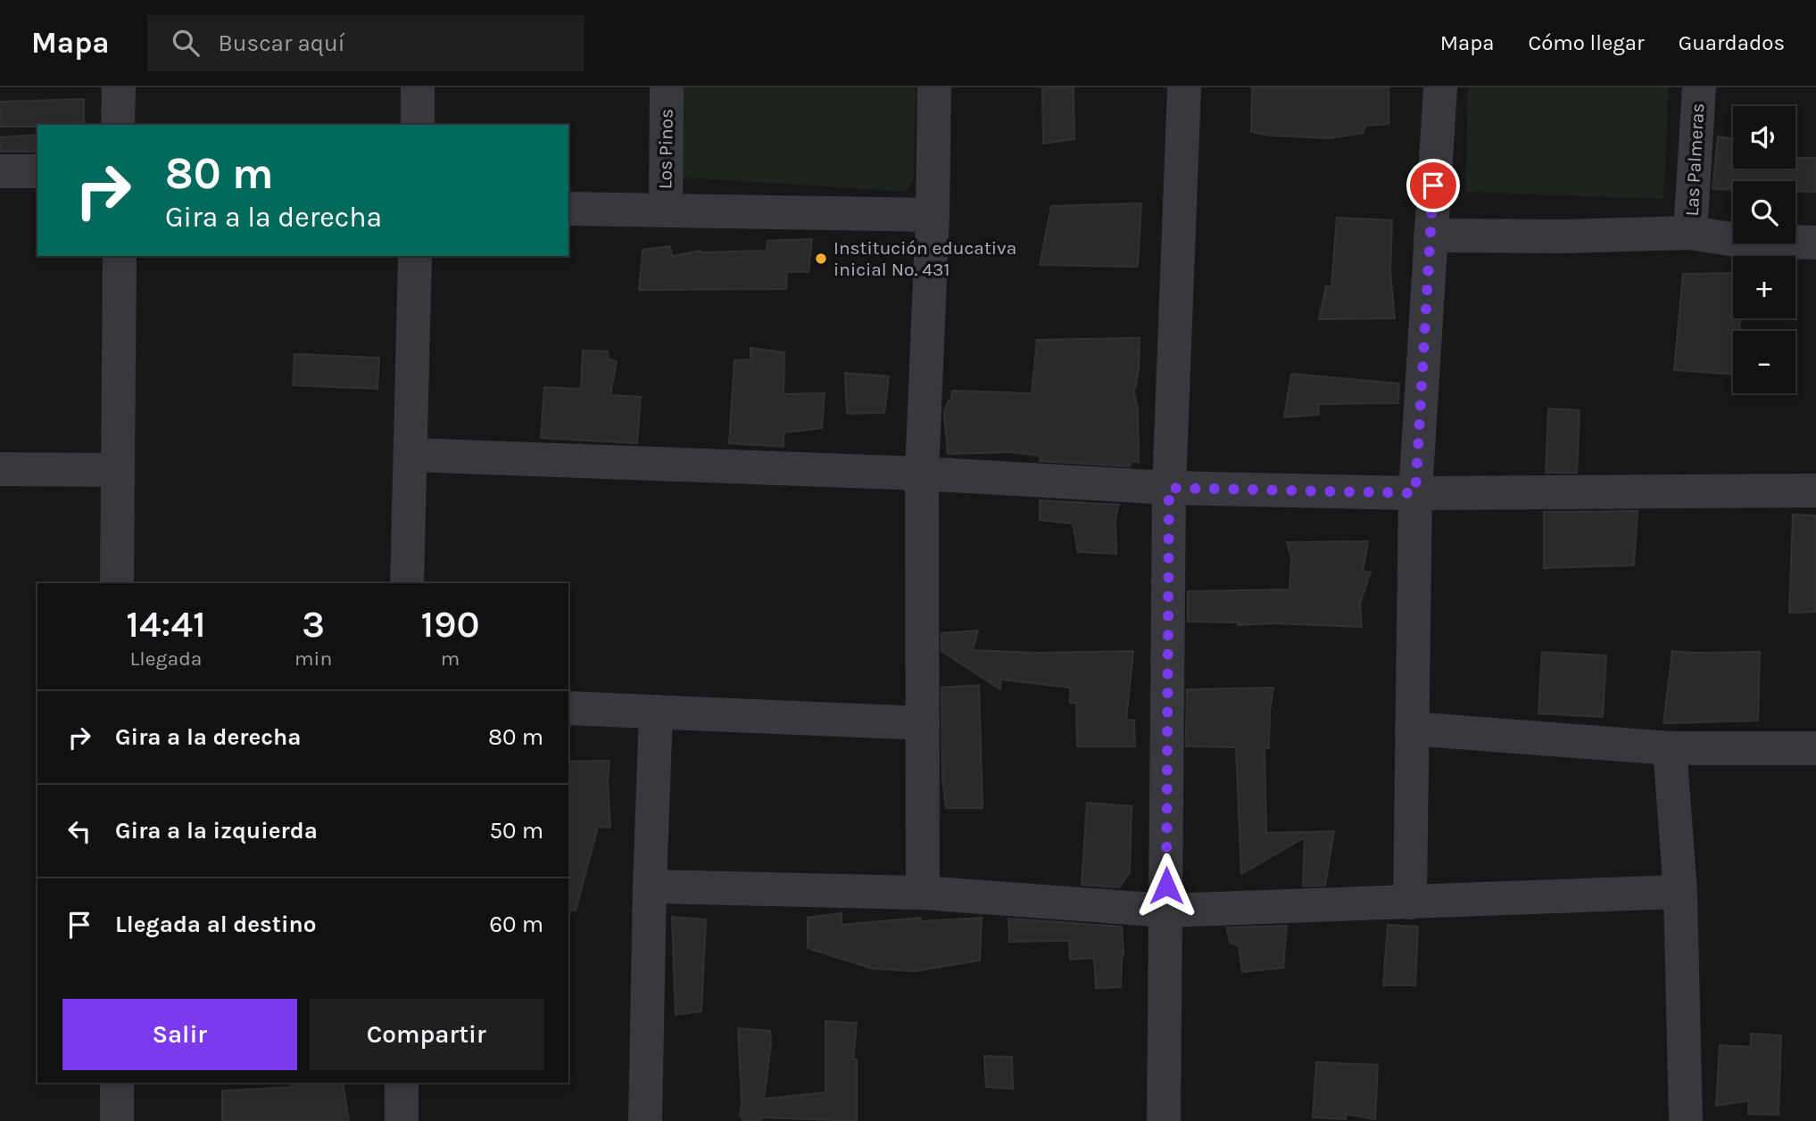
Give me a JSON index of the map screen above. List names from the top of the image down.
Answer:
{
  "streets": {
    "street": ["Los Pinos", "Las Palmeras"]
  },
  "places": ["Institución educativa inicial No. 431"],
  "page": {
    "header": "Mapa",
    "search": "Buscar aquí",
    "nav": ["Mapa", "Cómo llegar", "Guardados"],
    "map_buttons": ["+", "−"],
    "turn": ["80 m", "Gira a la derecha"],
    "eta": [
      "14:41",
      "Llegada",
      "3",
      "min",
      "190",
      "m"
    ],
    "list": [
      {
        "name": "Gira a la derecha",
        "value": "80 m"
      },
      {
        "name": "Gira a la izquierda",
        "value": "50 m"
      },
      {
        "name": "Llegada al destino",
        "value": "60 m"
      }
    ],
    "buttons": ["Salir", "Compartir"]
  }
}
